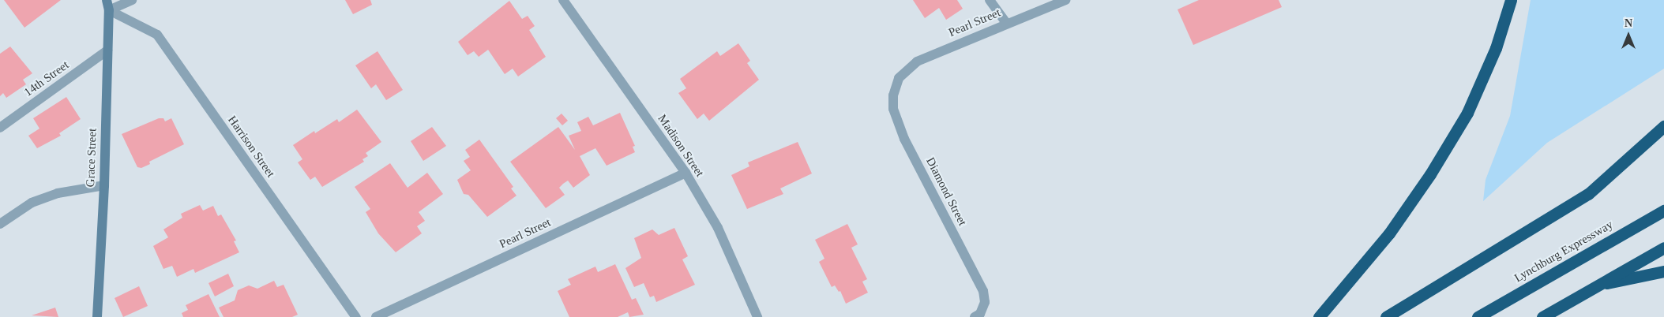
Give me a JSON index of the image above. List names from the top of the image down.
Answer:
{
  "streets": {
    "highway": ["Lynchburg Expressway"],
    "main road": ["Grace Street"],
    "street": [
      "Pearl Street",
      "14th Street",
      "Madison Street",
      "Harrison Street",
      "Diamond Street"
    ]
  },
  "crossings": [
    ["Pearl Street", "Madison Street"],
    ["Pearl Street", "Diamond Street"],
    ["14th Street", "Grace Street"],
    ["Harrison Street", "Grace Street"]
  ],
  "north": "top"
}
